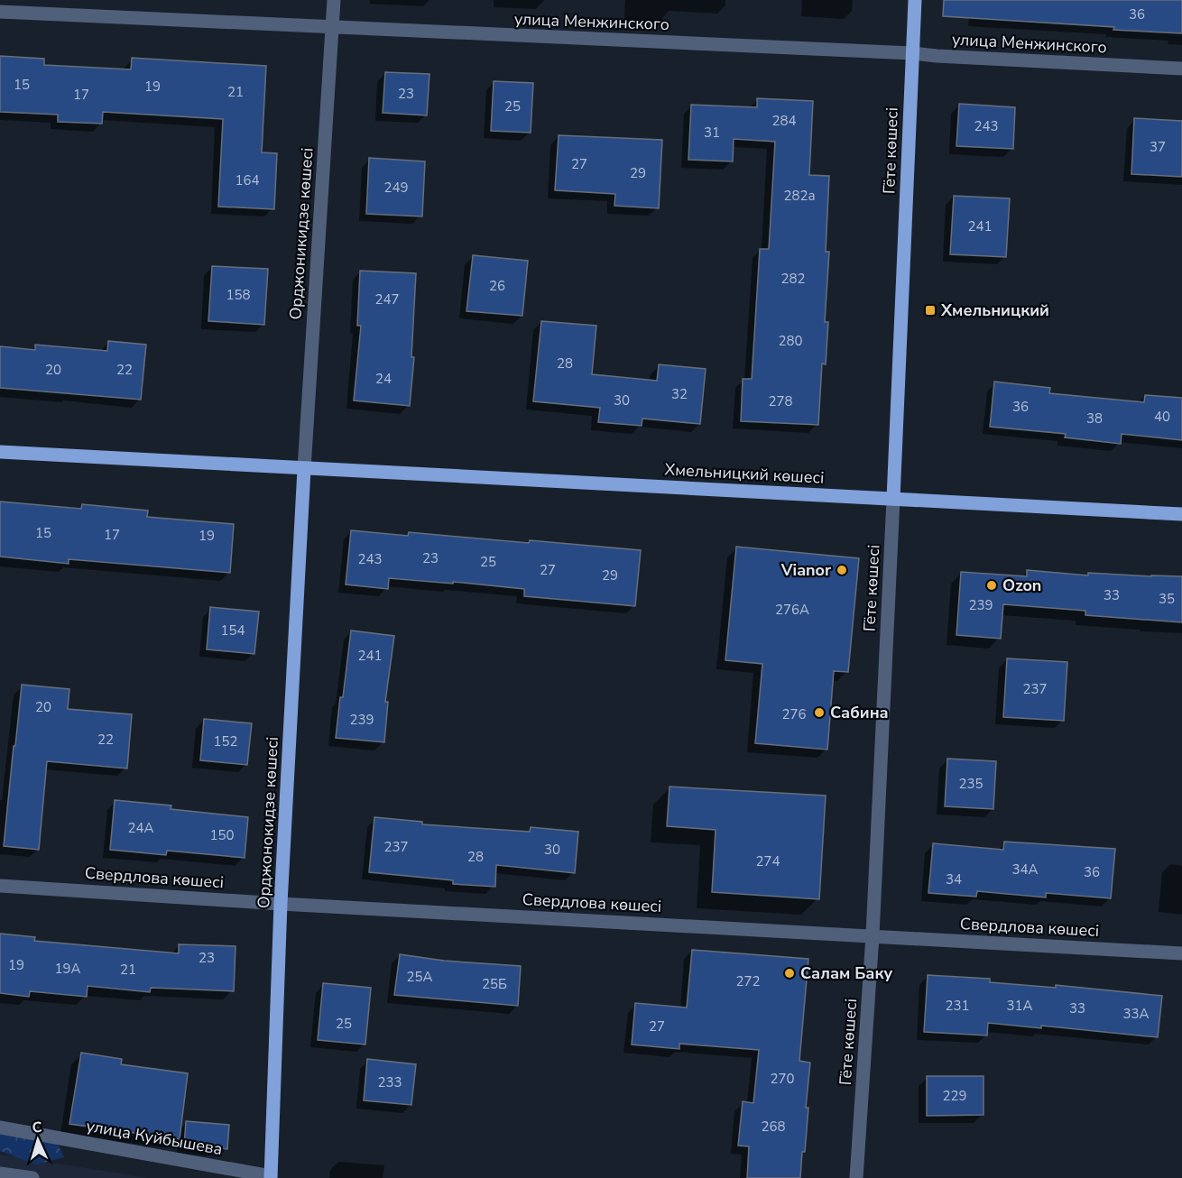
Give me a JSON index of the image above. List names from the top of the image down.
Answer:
{
  "streets": {
    "main road": ["Гёте көшесі", "Хмельницкий көшесі", "Орджонокидзе көшесі"],
    "street": [
      "улица Менжинского",
      "Орджоникидзе көшесі",
      "Свердлова көшесі",
      "улица Куйбышева"
    ]
  },
  "crossings": [
    ["улица Менжинского", "Гёте көшесі"],
    ["улица Менжинского", "Орджоникидзе көшесі"],
    ["Гёте көшесі", "Хмельницкий көшесі"],
    ["Гёте көшесі", "Свердлова көшесі"],
    ["Орджоникидзе көшесі", "Хмельницкий көшесі"],
    ["Орджоникидзе көшесі", "Орджонокидзе көшесі"],
    ["Хмельницкий көшесі", "Орджонокидзе көшесі"],
    ["Орджонокидзе көшесі", "Свердлова көшесі"],
    ["Орджонокидзе көшесі", "улица Куйбышева"]
  ],
  "places": {
    "transit": ["Хмельницкий"],
    "other": [
      "Vianor",
      "Ozon",
      "Сабина",
      "Салам Баку"
    ]
  },
  "house_numbers": [
    "36",
    "15",
    "19",
    "21",
    "23",
    "17",
    "25",
    "284",
    "243",
    "31",
    "37",
    "27",
    "29",
    "164",
    "249",
    "282а",
    "241",
    "282",
    "26",
    "158",
    "247",
    "280",
    "28",
    "20",
    "22",
    "24",
    "32",
    "30",
    "278",
    "36",
    "40",
    "38",
    "15",
    "17",
    "19",
    "23",
    "243",
    "25",
    "27",
    "29",
    "33",
    "35",
    "239",
    "276А",
    "154",
    "241",
    "237",
    "20",
    "276",
    "239",
    "22",
    "152",
    "235",
    "24А",
    "150",
    "237",
    "30",
    "28",
    "274",
    "34А",
    "36",
    "34",
    "23",
    "19",
    "19А",
    "21",
    "25А",
    "272",
    "25Б",
    "231",
    "31А",
    "33",
    "33А",
    "25",
    "27",
    "270",
    "233",
    "229",
    "268"
  ],
  "north": "top"
}
